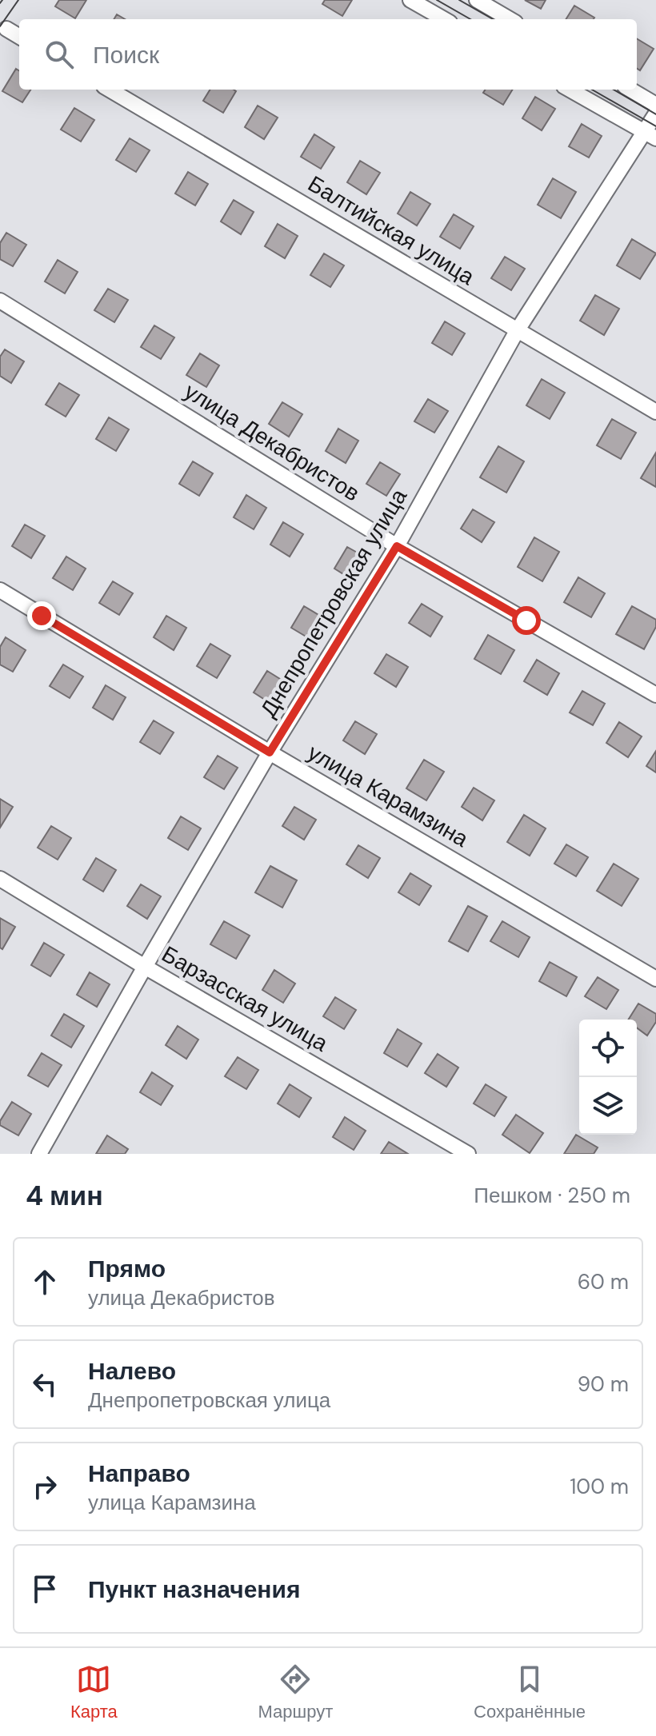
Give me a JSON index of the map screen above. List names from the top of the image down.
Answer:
{
  "streets": {
    "street": [
      "Балтийская улица",
      "улица Декабристов",
      "Днепропетровская улица",
      "улица Карамзина",
      "Барзасская улица"
    ]
  },
  "crossings": [
    ["Балтийская улица", "Днепропетровская улица"],
    ["улица Декабристов", "Днепропетровская улица"],
    ["Днепропетровская улица", "улица Карамзина"],
    ["Днепропетровская улица", "Барзасская улица"]
  ],
  "page": {
    "search": "Поиск",
    "heading": ["4 мин", "Пешком · 250 m"],
    "list": [
      ["Прямо", "улица Декабристов", "60 m"],
      ["Налево", "Днепропетровская улица", "90 m"],
      ["Направо", "улица Карамзина", "100 m"],
      "Пункт назначения"
    ],
    "nav": ["Карта", "Маршрут", "Сохранённые"]
  }
}
